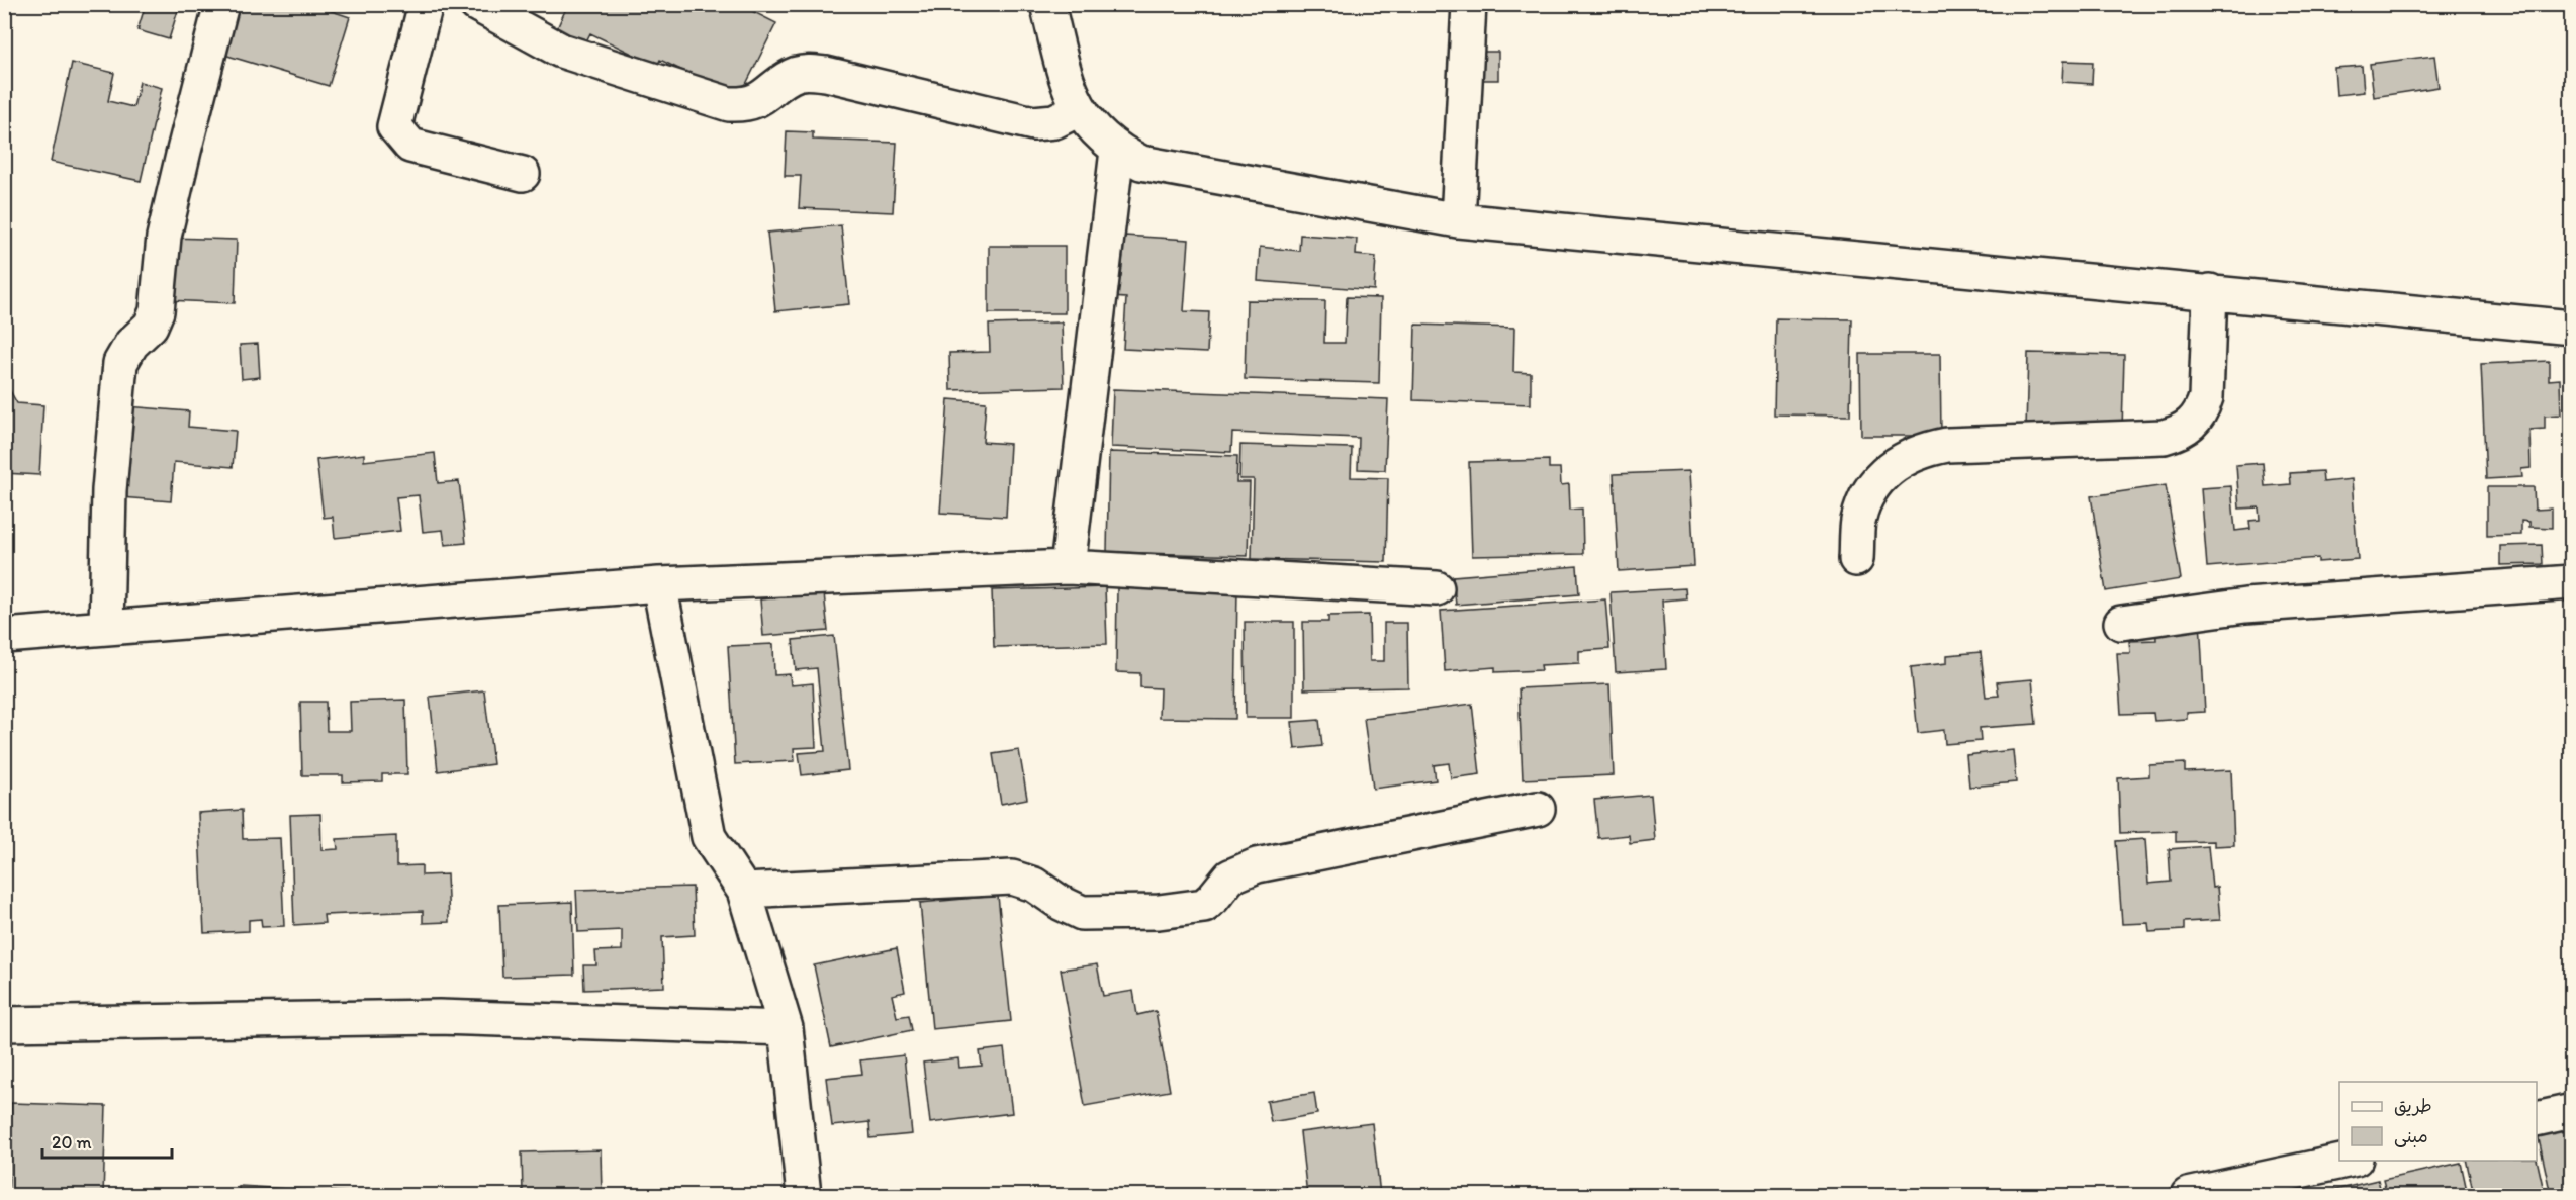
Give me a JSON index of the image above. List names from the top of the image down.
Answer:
{
  "legend": ["طريق", "مبنى"],
  "scale_bar": "20 m"
}
